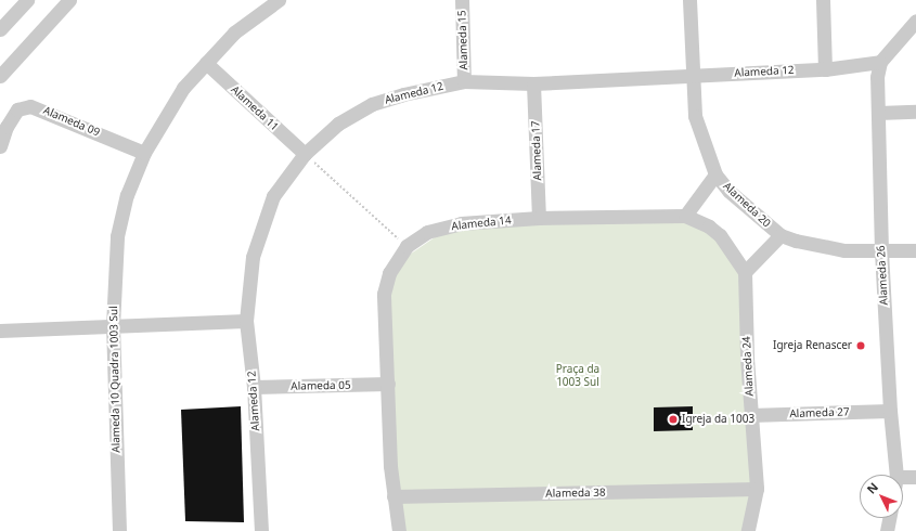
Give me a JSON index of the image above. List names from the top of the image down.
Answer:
{
  "streets": {
    "street": [
      "Alameda 15",
      "Alameda 12",
      "Alameda 11",
      "Alameda 09",
      "Alameda 17",
      "Alameda 20",
      "Alameda 14",
      "Alameda 26",
      "Alameda 24",
      "Alameda 10 Quadra 1003 Sul",
      "Alameda 05",
      "Alameda 27",
      "Alameda 38"
    ]
  },
  "crossings": [
    ["Alameda 15", "Alameda 12"],
    ["Alameda 12", "Alameda 11"],
    ["Alameda 12", "Alameda 17"],
    ["Alameda 12", "Alameda 20"],
    ["Alameda 12", "Alameda 26"],
    ["Alameda 12", "Alameda 05"],
    ["Alameda 11", "Alameda 10 Quadra 1003 Sul"],
    ["Alameda 09", "Alameda 10 Quadra 1003 Sul"],
    ["Alameda 17", "Alameda 14"],
    ["Alameda 20", "Alameda 26"],
    ["Alameda 14", "Alameda 24"],
    ["Alameda 14", "Alameda 05"],
    ["Alameda 14", "Alameda 38"],
    ["Alameda 26", "Alameda 27"],
    ["Alameda 24", "Alameda 27"],
    ["Alameda 24", "Alameda 38"]
  ],
  "parks": ["Praça da 1003 Sul"],
  "places": ["Igreja Renascer", "Igreja da 1003"],
  "north": "top left"
}
